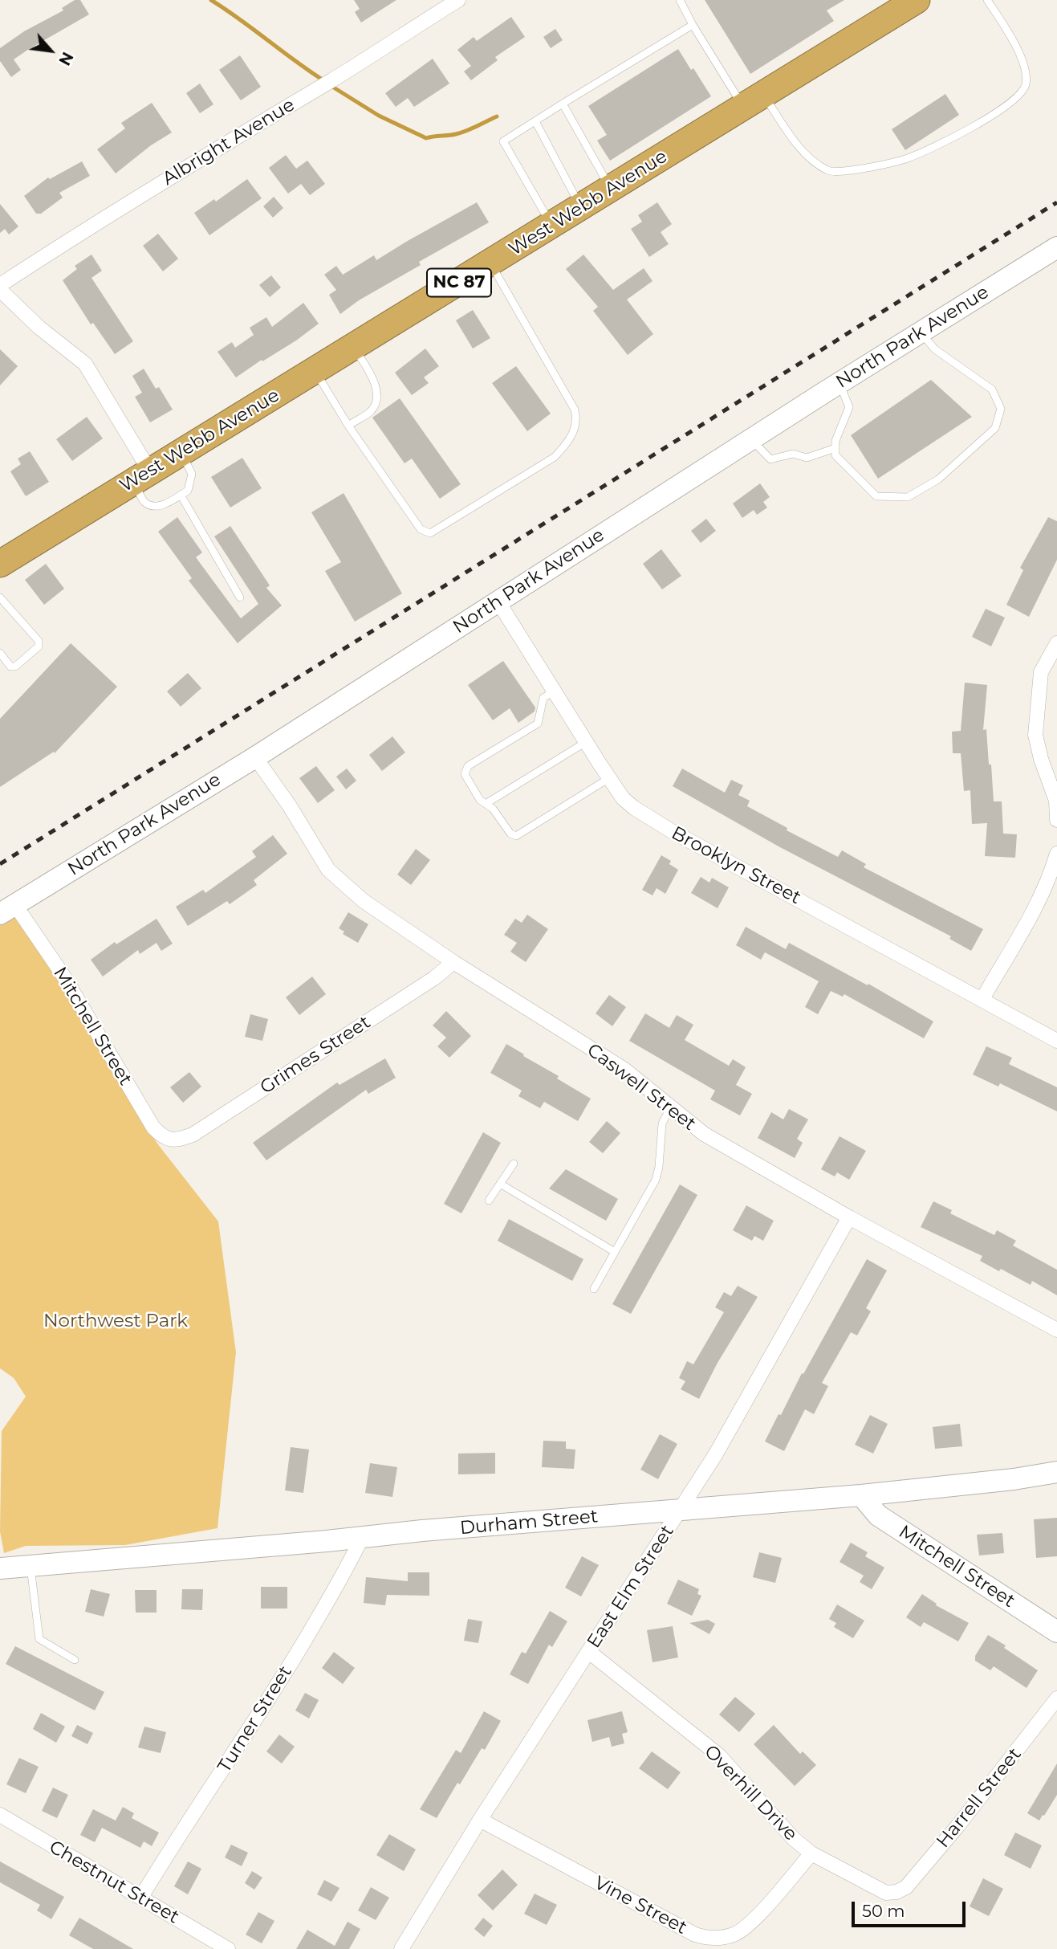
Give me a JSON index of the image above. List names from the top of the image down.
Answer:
{
  "streets": {
    "highway": ["West Webb Avenue", "NC 87"],
    "street": [
      "Albright Avenue",
      "North Park Avenue",
      "Brooklyn Street",
      "Mitchell Street",
      "Grimes Street",
      "Caswell Street",
      "Durham Street",
      "East Elm Street",
      "Turner Street",
      "Overhill Drive",
      "Harrell Street",
      "Chestnut Street",
      "Vine Street"
    ]
  },
  "crossings": [
    ["North Park Avenue", "Brooklyn Street"],
    ["North Park Avenue", "Mitchell Street"],
    ["North Park Avenue", "Caswell Street"],
    ["Mitchell Street", "Grimes Street"],
    ["Mitchell Street", "Durham Street"],
    ["Grimes Street", "Caswell Street"],
    ["Caswell Street", "East Elm Street"],
    ["Durham Street", "East Elm Street"],
    ["Durham Street", "Turner Street"],
    ["East Elm Street", "Overhill Drive"],
    ["East Elm Street", "Vine Street"],
    ["Turner Street", "Chestnut Street"],
    ["Overhill Drive", "Harrell Street"],
    ["Overhill Drive", "Vine Street"]
  ],
  "parks": ["Northwest Park"],
  "scale_bar": "50 m",
  "north": "bottom right"
}
